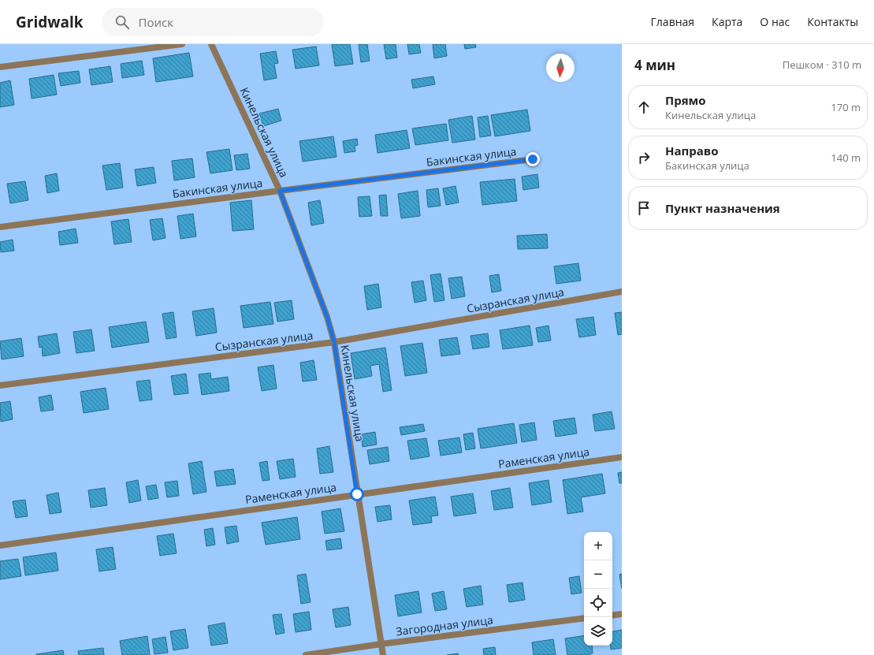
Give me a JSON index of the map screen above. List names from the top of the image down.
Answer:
{
  "streets": {
    "street": [
      "Кинельская улица",
      "Бакинская улица",
      "Сызранская улица",
      "Раменская улица",
      "Загородная улица"
    ]
  },
  "crossings": [
    ["Кинельская улица", "Бакинская улица"],
    ["Кинельская улица", "Сызранская улица"],
    ["Кинельская улица", "Раменская улица"],
    ["Кинельская улица", "Загородная улица"]
  ],
  "north": "bottom",
  "page": {
    "header": "Gridwalk",
    "search": "Поиск",
    "nav": [
      "Главная",
      "Карта",
      "О нас",
      "Контакты"
    ],
    "heading": ["4 мин", "Пешком · 310 m"],
    "list": [
      ["Прямо", "Кинельская улица", "170 m"],
      ["Направо", "Бакинская улица", "140 m"],
      "Пункт назначения"
    ],
    "map_buttons": ["+", "−"]
  }
}
